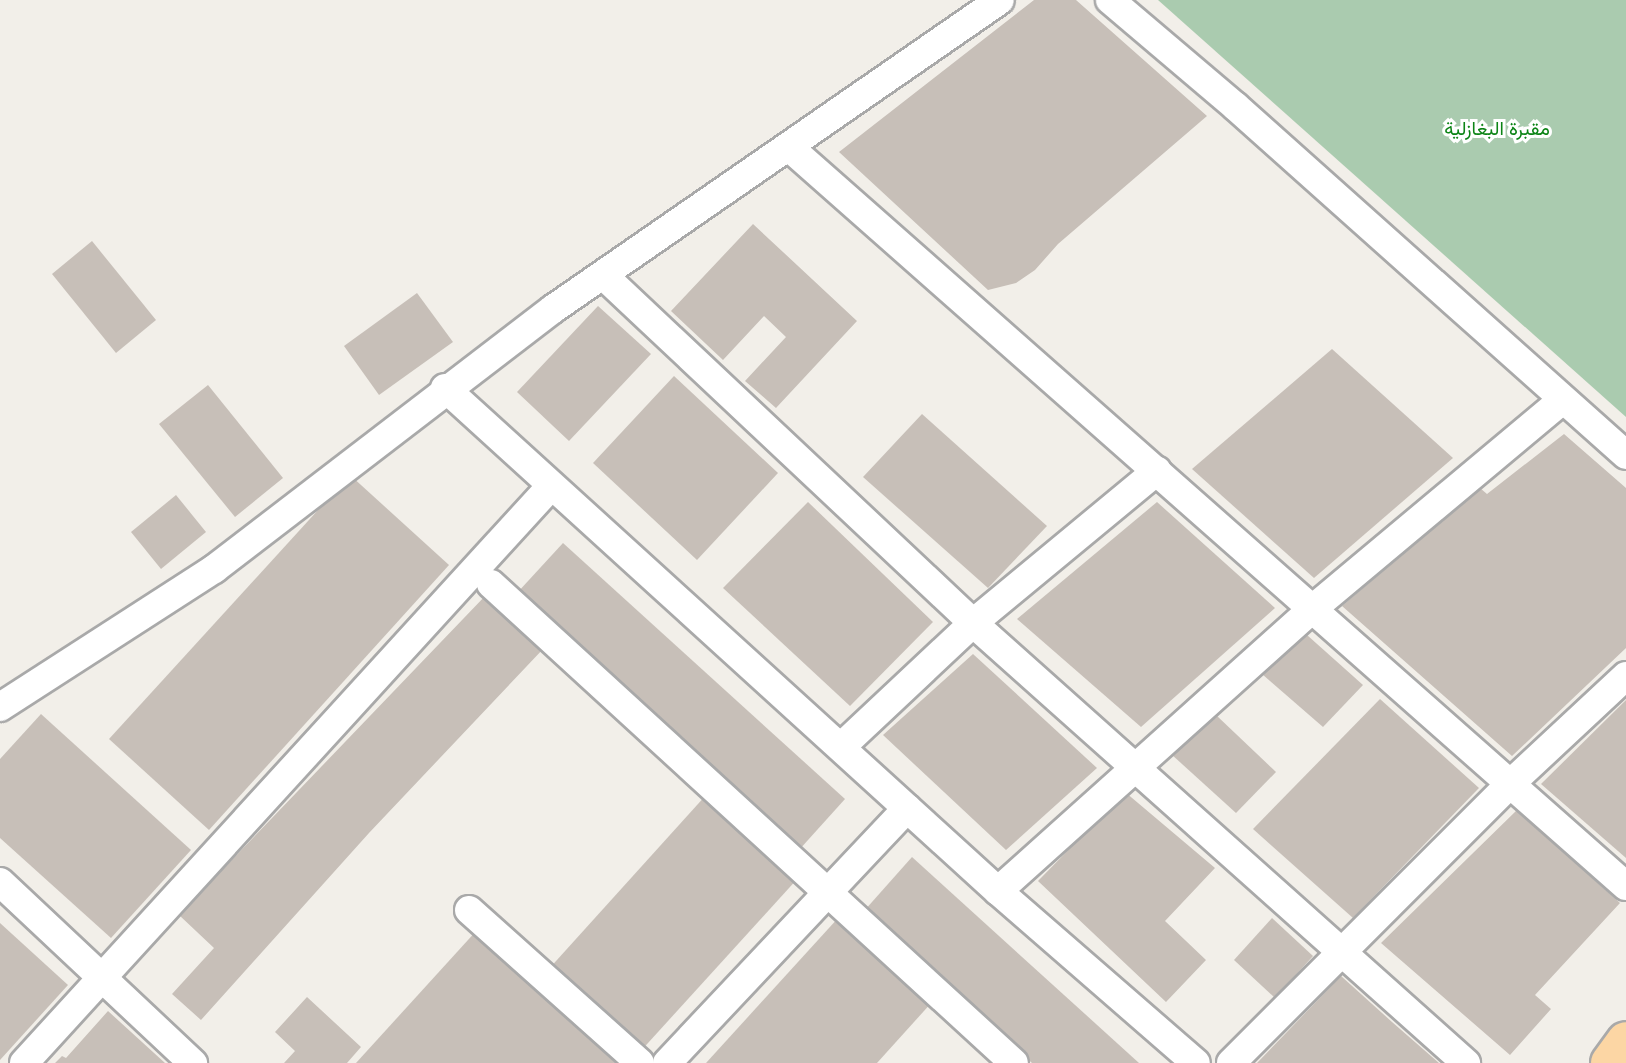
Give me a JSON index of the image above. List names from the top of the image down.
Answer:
{
  "parks": ["مقبرة البغازلية"]
}
